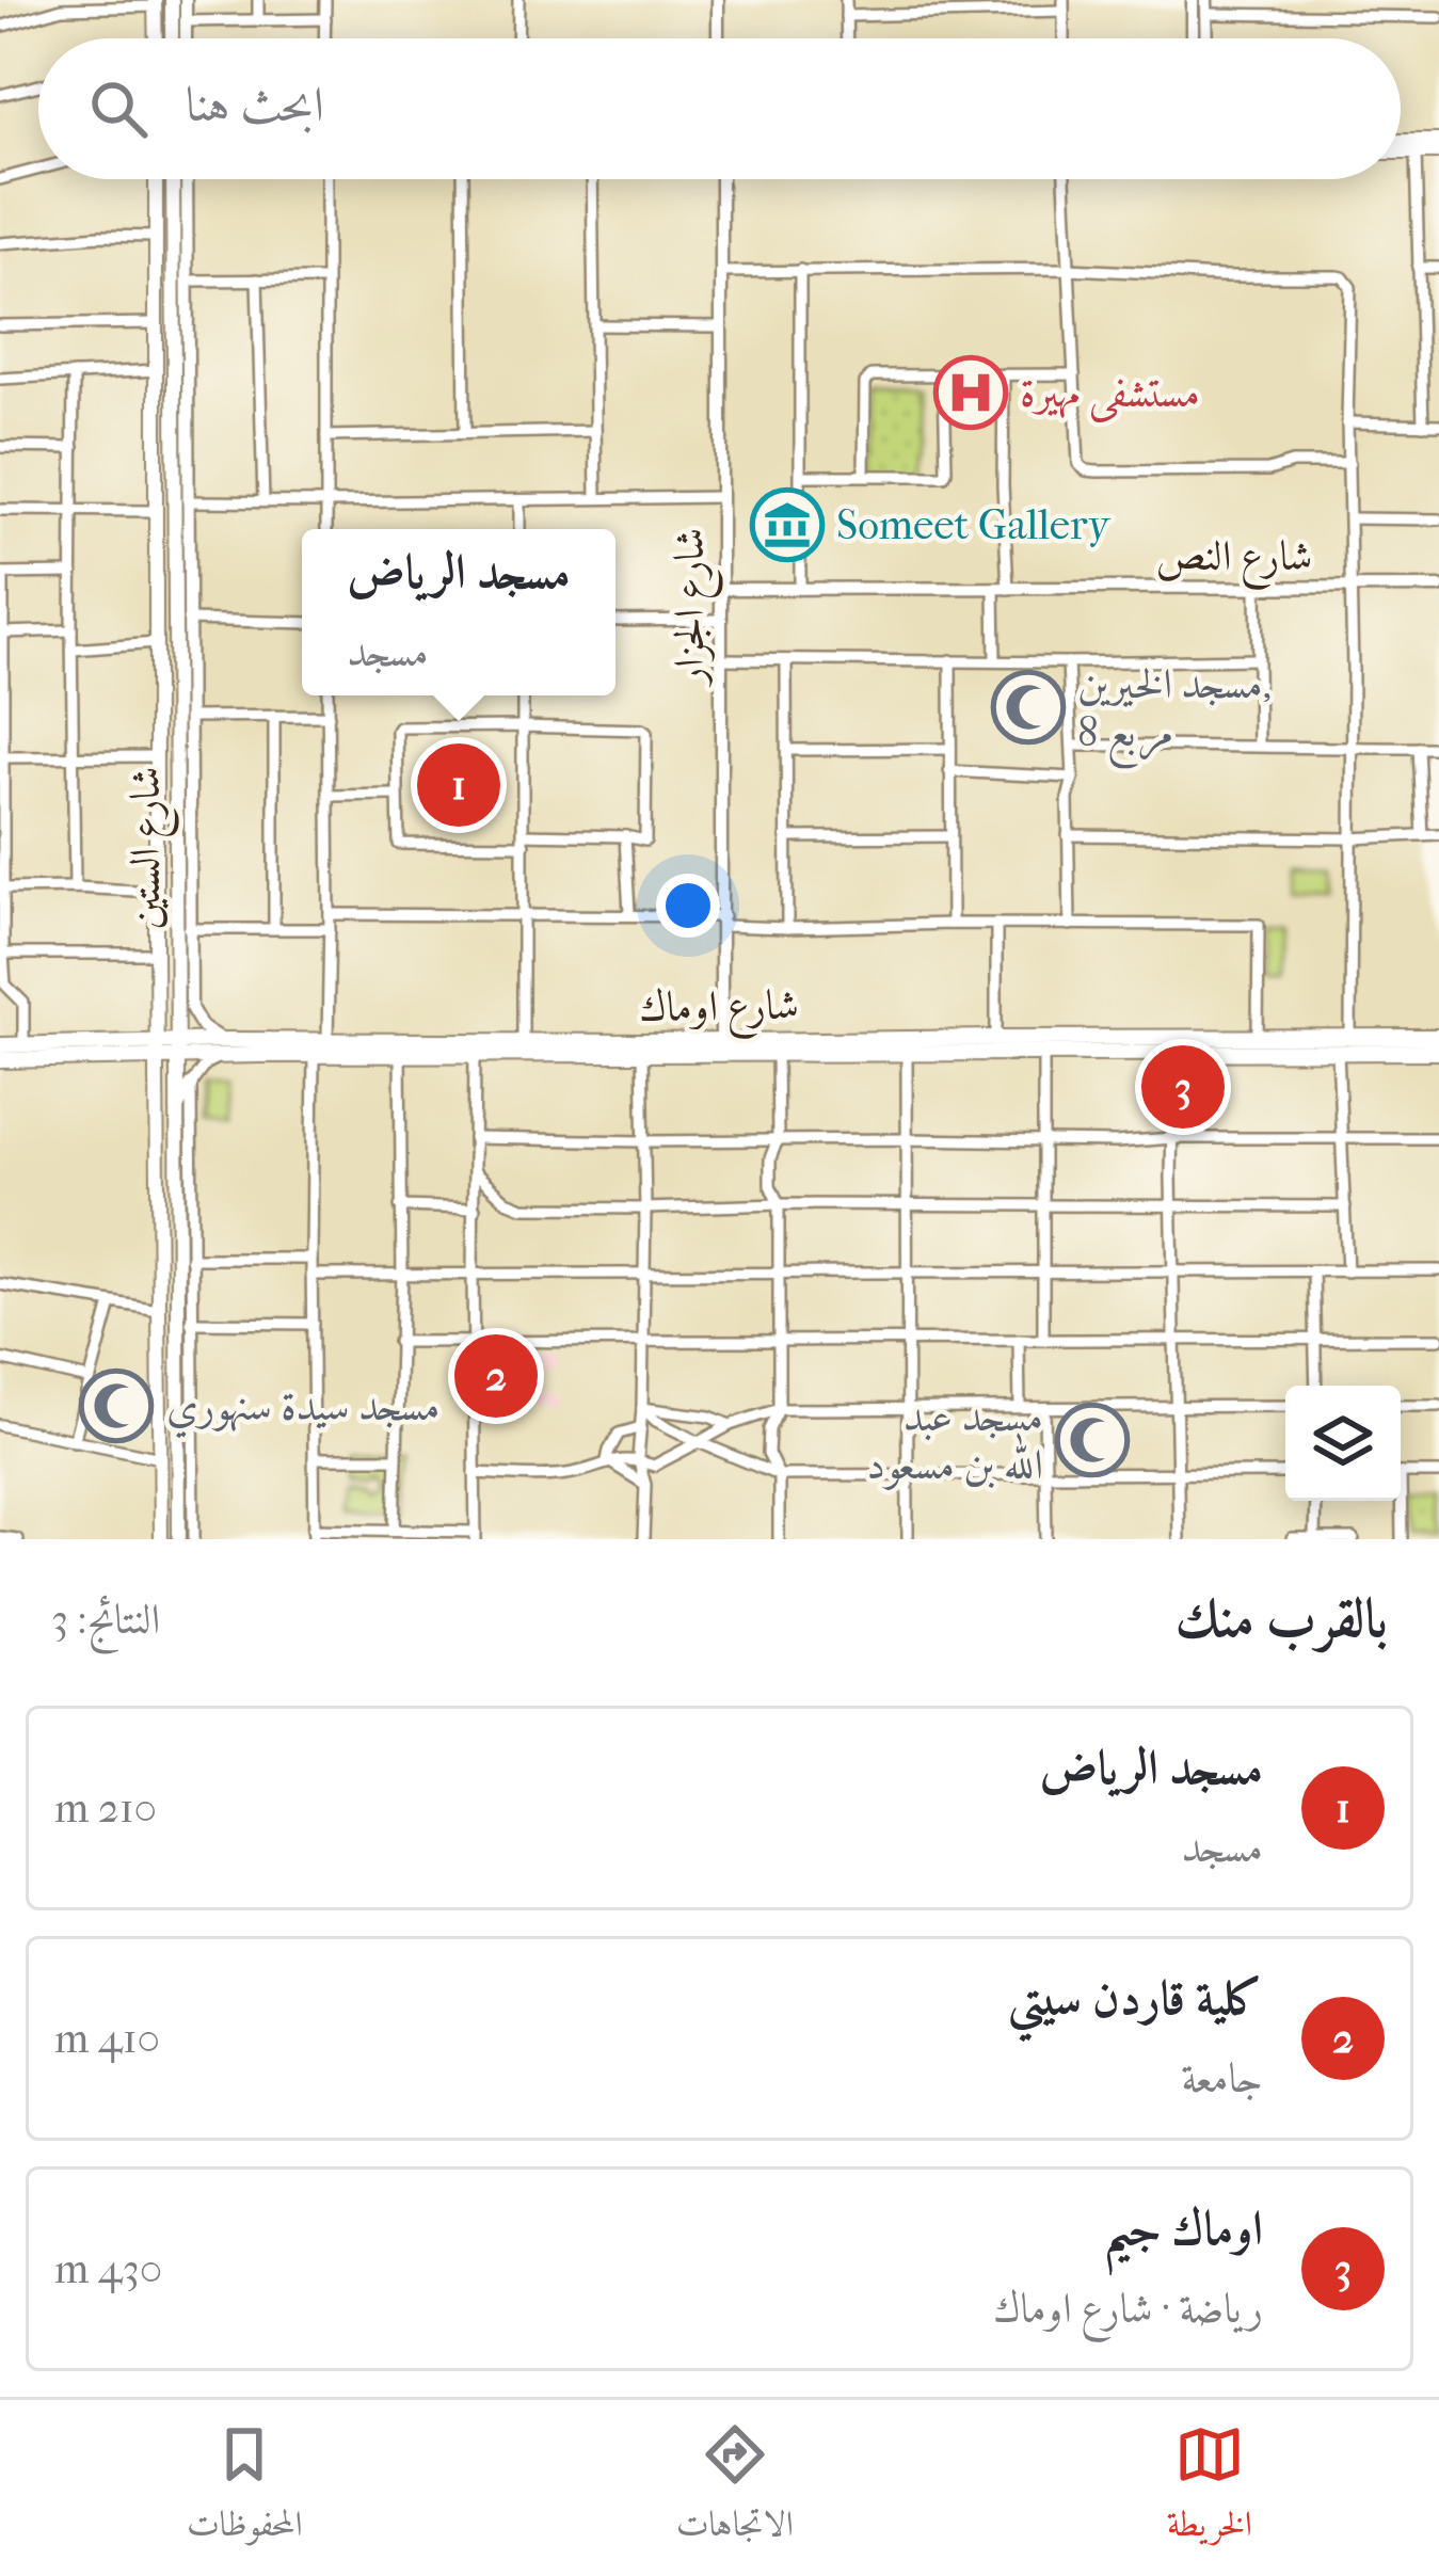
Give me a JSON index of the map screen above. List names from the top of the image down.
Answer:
{
  "streets": {
    "main road": ["شارع الستين", "شارع اوماك"],
    "street": ["شارع النص", "شارع الجزار"]
  },
  "crossings": [
    ["شارع النص", "شارع الجزار"],
    ["شارع الجزار", "شارع اوماك"],
    ["شارع الستين", "شارع اوماك"]
  ],
  "places": {
    "hospital": ["مستشفى مهيرة"],
    "museum": ["Someet Gallery"],
    "mosque": ["مسجد الخيرين, مربع 8", "مسجد سيدة سنهوري", "مسجد عبد الله بن مسعود"]
  },
  "page": {
    "search": "ابحث هنا",
    "popup": ["مسجد الرياض", "مسجد"],
    "pins": ["1", "3", "2"],
    "heading": ["بالقرب منك", "النتائج: 3"],
    "list": [
      {
        "mark": "1",
        "name": "مسجد الرياض",
        "note": "مسجد",
        "value": "210 m"
      },
      {
        "mark": "2",
        "name": "كلية قاردن سيتي",
        "note": "جامعة",
        "value": "410 m"
      },
      {
        "mark": "3",
        "name": "اوماك جيم",
        "note": "رياضة · شارع اوماك",
        "value": "430 m"
      }
    ],
    "nav": ["الخريطة", "الاتجاهات", "المحفوظات"]
  }
}
